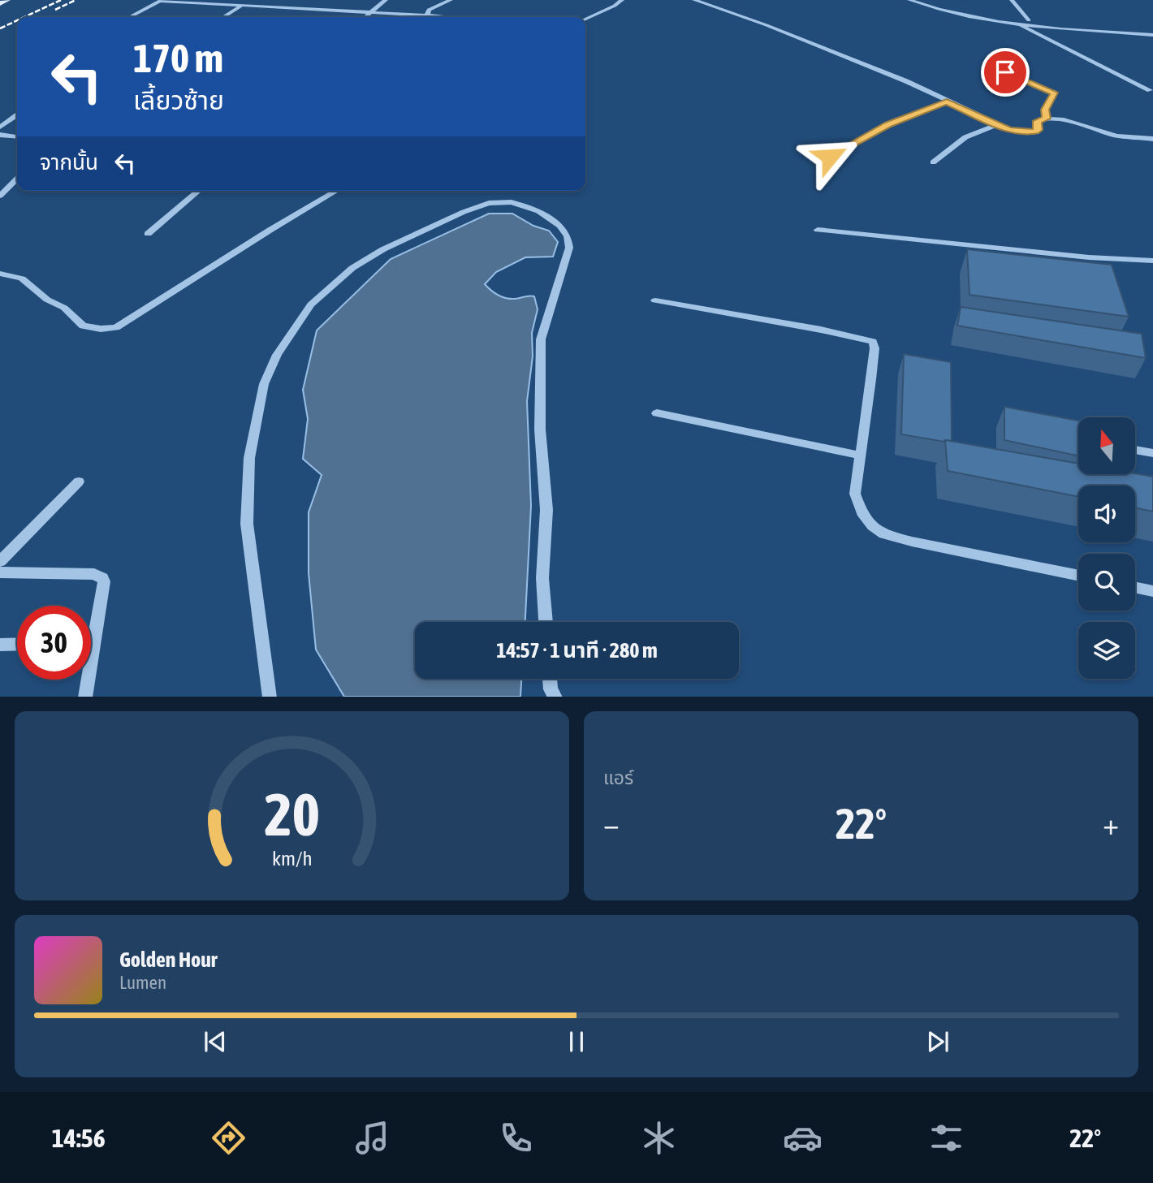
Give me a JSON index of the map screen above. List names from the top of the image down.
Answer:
{
  "north": "top",
  "page": {
    "turn": ["170 m", "เลี้ยวซ้าย"],
    "then": "จากนั้น",
    "limit": "30",
    "trip": "14:57 · 1 นาที · 280 m",
    "tile": "แอร์",
    "heat": ["−", "22°", "+"],
    "song": ["Golden Hour", "Lumen"],
    "tabs": ["14:56", "22°"],
    "gauge": ["20", "km/h"]
  }
}
